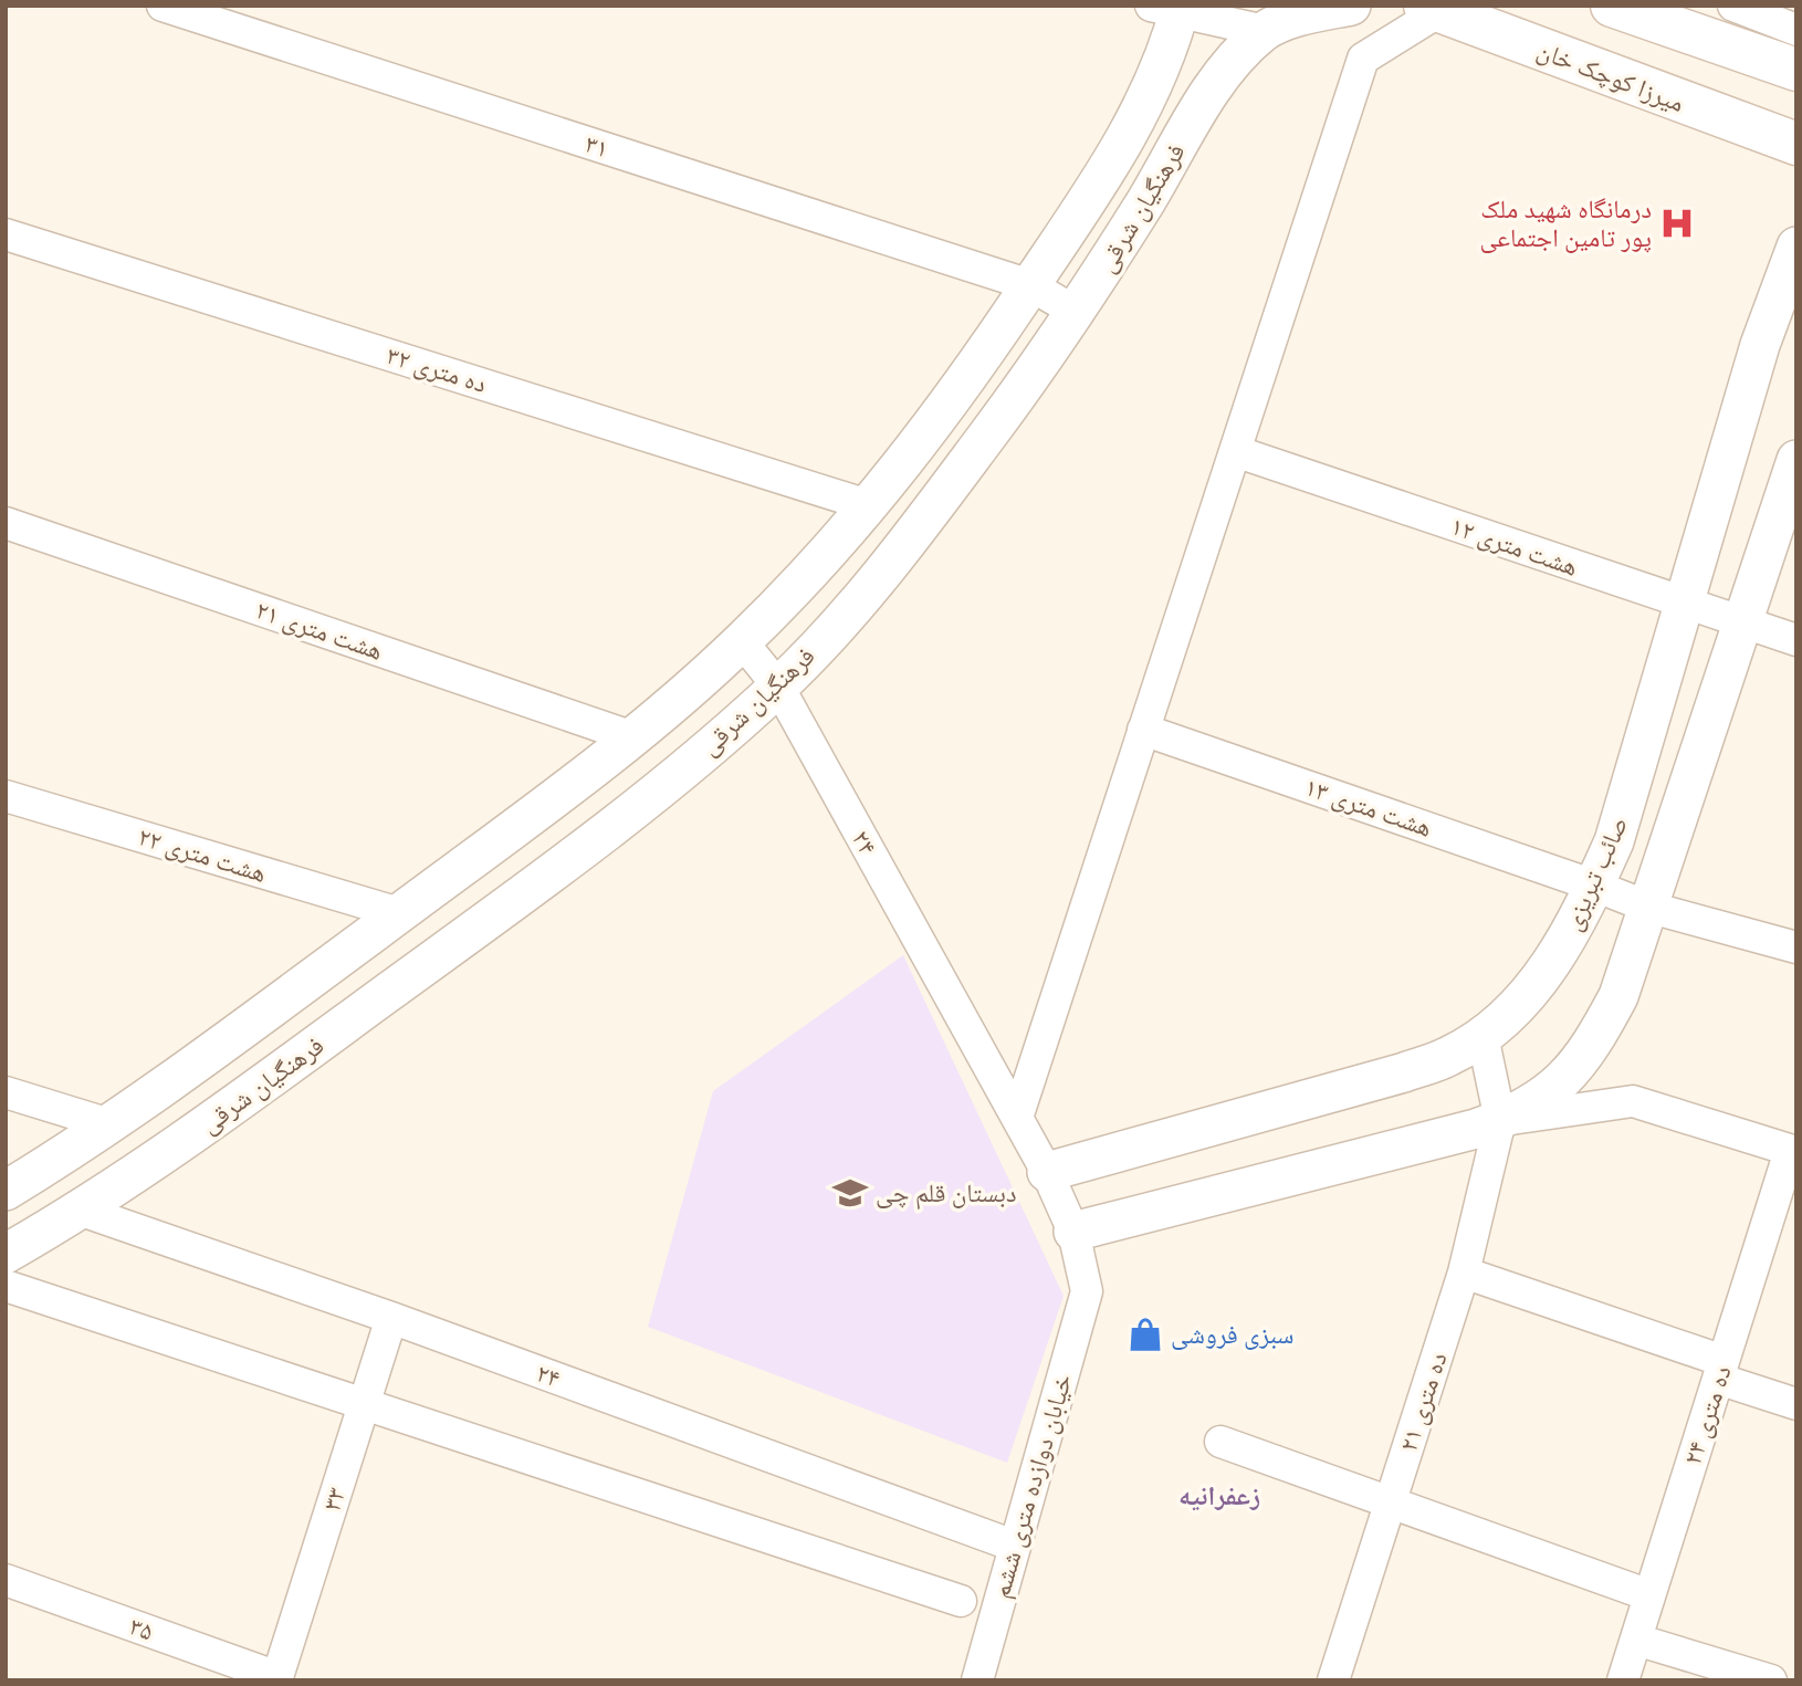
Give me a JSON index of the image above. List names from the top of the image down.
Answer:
{
  "streets": {
    "main road": ["میرزا کوچک خان"],
    "street": [
      "۳۱",
      "فرهنگیان شرقی",
      "ده متری ۳۲",
      "هشت متری ۱۲",
      "هشت متری ۲۱",
      "هشت متری ۱۳",
      "۲۴",
      "هشت متری ۲۲",
      "صائب تبریزی",
      "ده متری ۲۱",
      "ده متری ۲۴",
      "خیابان دوازده متری ششم",
      "۳۳",
      "۳۵"
    ]
  },
  "crossings": [
    ["۳۱", "فرهنگیان شرقی"],
    ["فرهنگیان شرقی", "ده متری ۳۲"],
    ["فرهنگیان شرقی", "هشت متری ۲۱"],
    ["فرهنگیان شرقی", "۲۴"],
    ["فرهنگیان شرقی", "هشت متری ۲۲"],
    ["هشت متری ۱۲", "صائب تبریزی"],
    ["هشت متری ۱۳", "صائب تبریزی"],
    ["۲۴", "صائب تبریزی"],
    ["۲۴", "خیابان دوازده متری ششم"],
    ["۲۴", "۳۳"],
    ["۳۳", "۳۵"]
  ],
  "districts": ["زعفرانیه"],
  "places": {
    "hospital": ["درمانگاه شهید ملک پور تامین اجتماعی"],
    "school or university": ["دبستان قلم چی"],
    "shop": ["سبزی فروشی"]
  }
}
